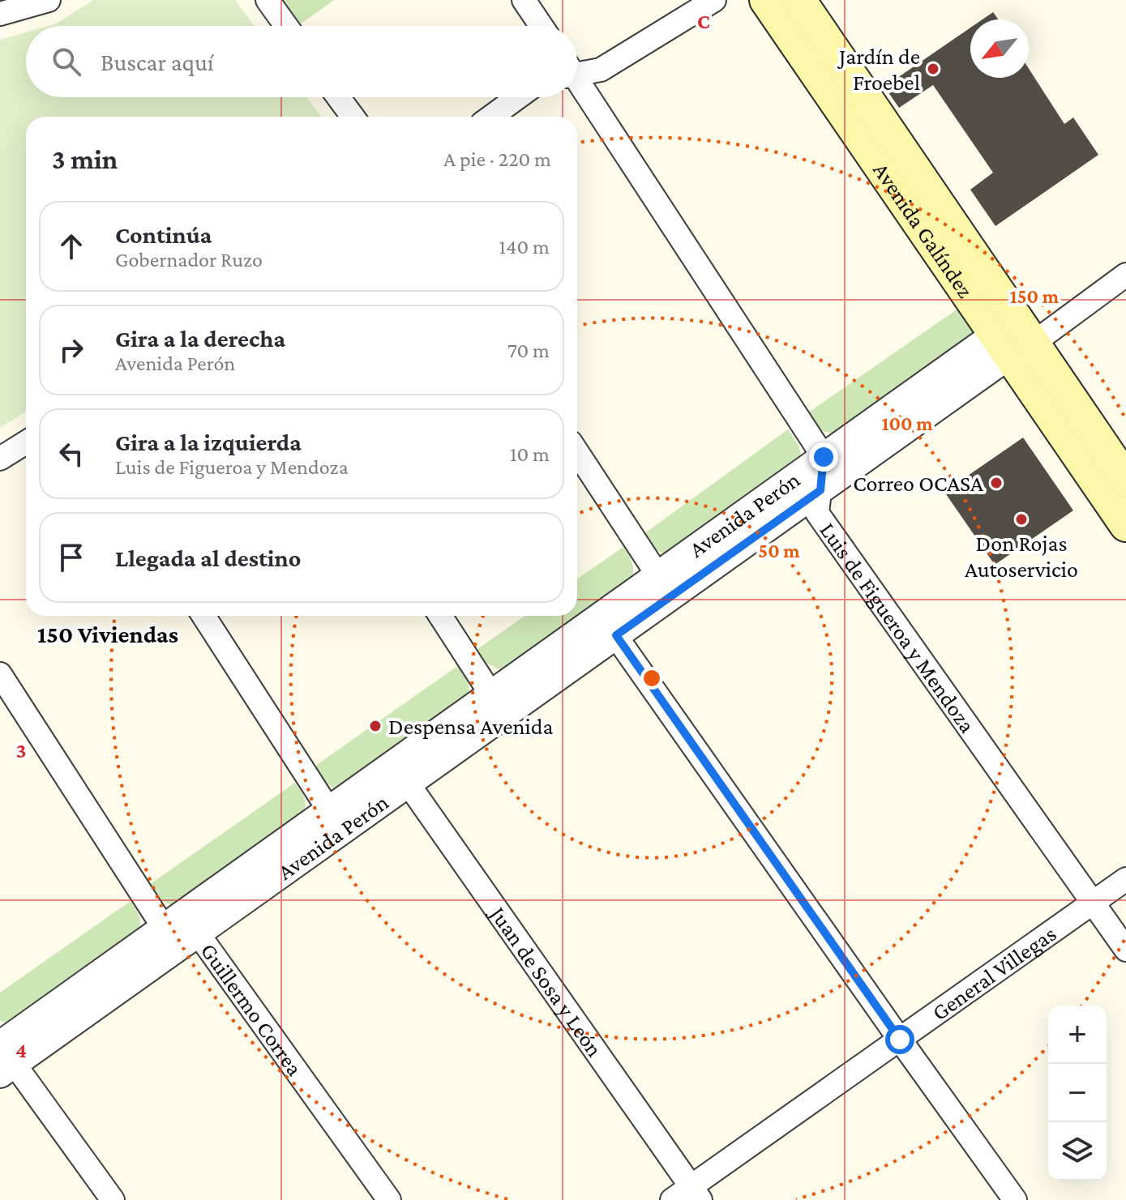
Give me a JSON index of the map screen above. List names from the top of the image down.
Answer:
{
  "streets": {
    "main road": ["Avenida Galíndez"],
    "street": [
      "Avenida Perón",
      "Luis de Figueroa y Mendoza",
      "General Villegas",
      "Juan de Sosa y León",
      "Guillermo Correa"
    ]
  },
  "crossings": [
    ["Avenida Galíndez", "Avenida Perón"],
    ["Avenida Perón", "Luis de Figueroa y Mendoza"],
    ["Avenida Perón", "Juan de Sosa y León"],
    ["Avenida Perón", "Guillermo Correa"],
    ["Luis de Figueroa y Mendoza", "General Villegas"],
    ["General Villegas", "Juan de Sosa y León"]
  ],
  "districts": ["150 Viviendas"],
  "places": [
    "Jardín de Froebel",
    "Correo OCASA",
    "Don Rojas Autoservicio",
    "Despensa Avenida"
  ],
  "north": "bottom left",
  "page": {
    "search": "Buscar aquí",
    "heading": ["3 min", "A pie · 220 m"],
    "list": [
      ["Continúa", "Gobernador Ruzo", "140 m"],
      ["Gira a la derecha", "Avenida Perón", "70 m"],
      ["Gira a la izquierda", "Luis de Figueroa y Mendoza", "10 m"],
      "Llegada al destino"
    ],
    "map_buttons": ["+", "−"]
  },
  "grid": {
    "columns": ["C"],
    "rows": ["3", "4"]
  },
  "rings": ["150 m", "100 m", "50 m"]
}
